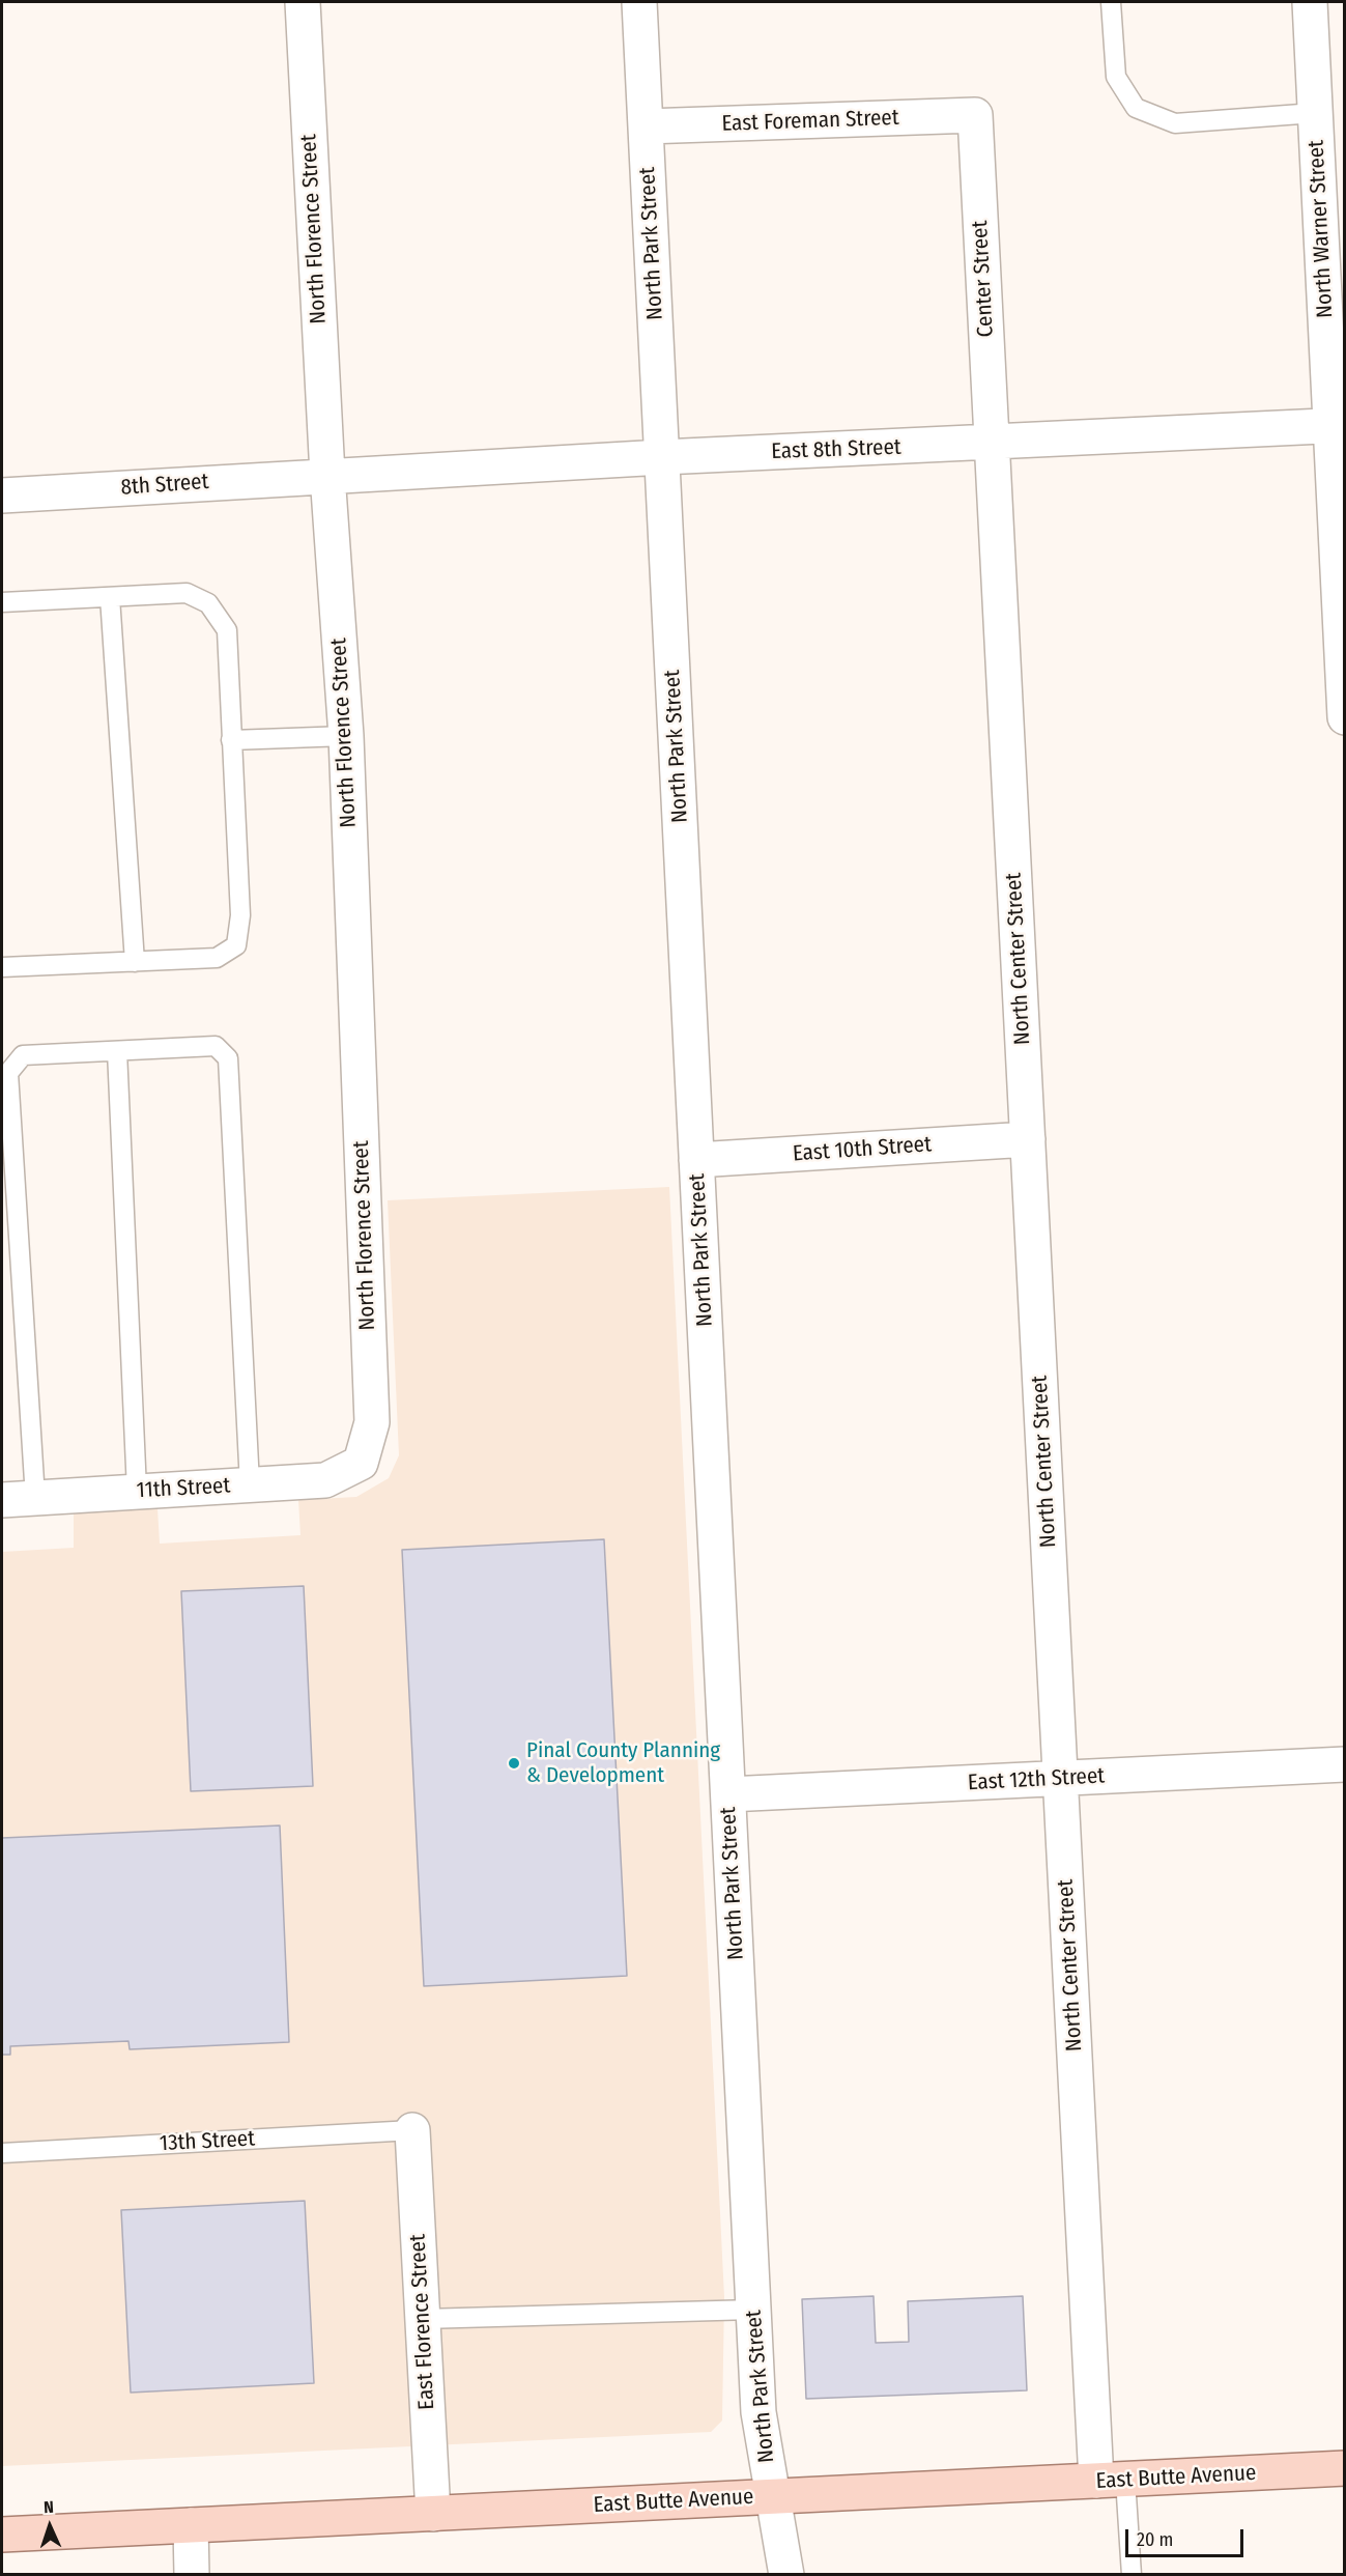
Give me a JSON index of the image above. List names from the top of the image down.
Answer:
{
  "streets": {
    "main road": ["East Butte Avenue"],
    "street": [
      "East Foreman Street",
      "North Florence Street",
      "North Warner Street",
      "North Park Street",
      "Center Street",
      "East 8th Street",
      "8th Street",
      "North Center Street",
      "East 10th Street",
      "11th Street",
      "East 12th Street",
      "East Florence Street"
    ],
    "lane": ["13th Street"]
  },
  "crossings": [
    ["East Foreman Street", "North Park Street"],
    ["East Foreman Street", "Center Street"],
    ["North Florence Street", "East 8th Street"],
    ["North Florence Street", "8th Street"],
    ["North Florence Street", "11th Street"],
    ["North Warner Street", "East 8th Street"],
    ["North Park Street", "East 8th Street"],
    ["North Park Street", "East 10th Street"],
    ["North Park Street", "East 12th Street"],
    ["North Park Street", "East Butte Avenue"],
    ["Center Street", "East 8th Street"],
    ["Center Street", "North Center Street"],
    ["East 8th Street", "8th Street"],
    ["East 8th Street", "North Center Street"],
    ["North Center Street", "East 10th Street"],
    ["North Center Street", "East 12th Street"],
    ["North Center Street", "East Butte Avenue"],
    ["13th Street", "East Florence Street"],
    ["East Florence Street", "East Butte Avenue"]
  ],
  "places": ["Pinal County Planning & Development"],
  "scale_bar": "20 m",
  "north": "top"
}
